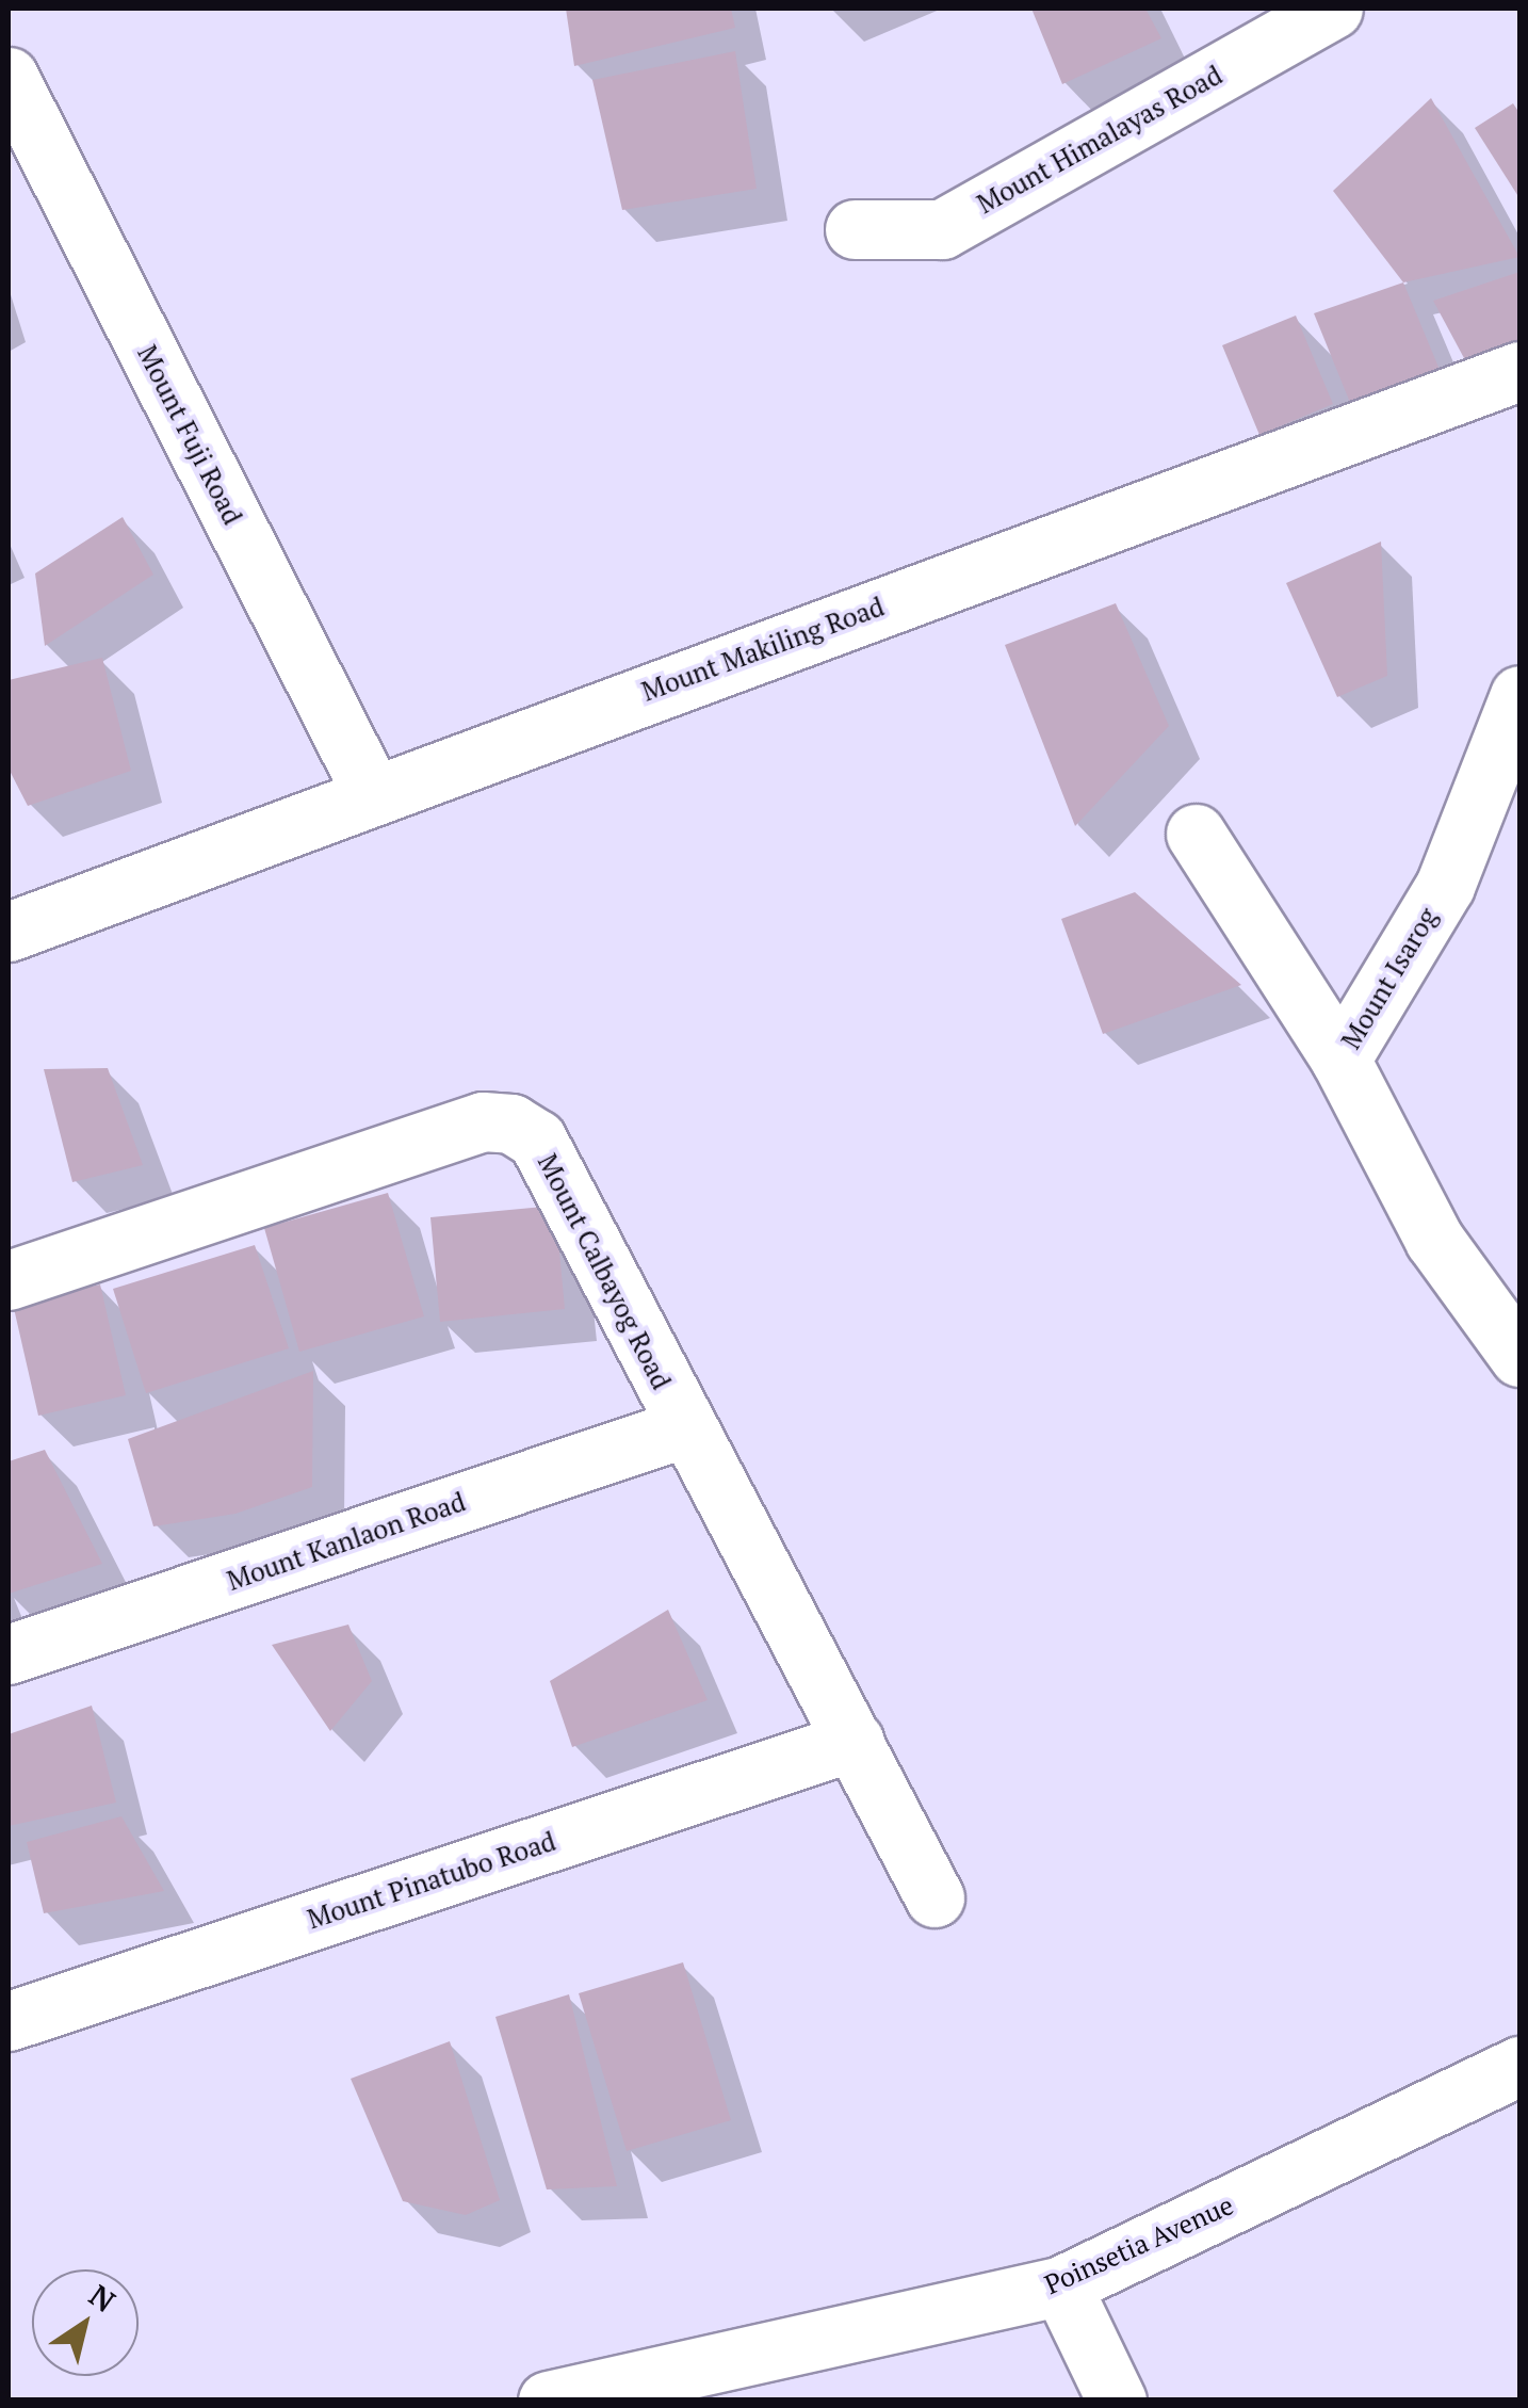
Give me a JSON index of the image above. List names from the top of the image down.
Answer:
{
  "streets": {
    "street": [
      "Mount Himalayas Road",
      "Mount Fuji Road",
      "Mount Makiling Road",
      "Mount Isarog",
      "Mount Calbayog Road",
      "Mount Kanlaon Road",
      "Mount Pinatubo Road",
      "Poinsetia Avenue"
    ]
  },
  "crossings": [
    ["Mount Fuji Road", "Mount Makiling Road"],
    ["Mount Calbayog Road", "Mount Kanlaon Road"],
    ["Mount Calbayog Road", "Mount Pinatubo Road"]
  ],
  "north": "top right"
}
